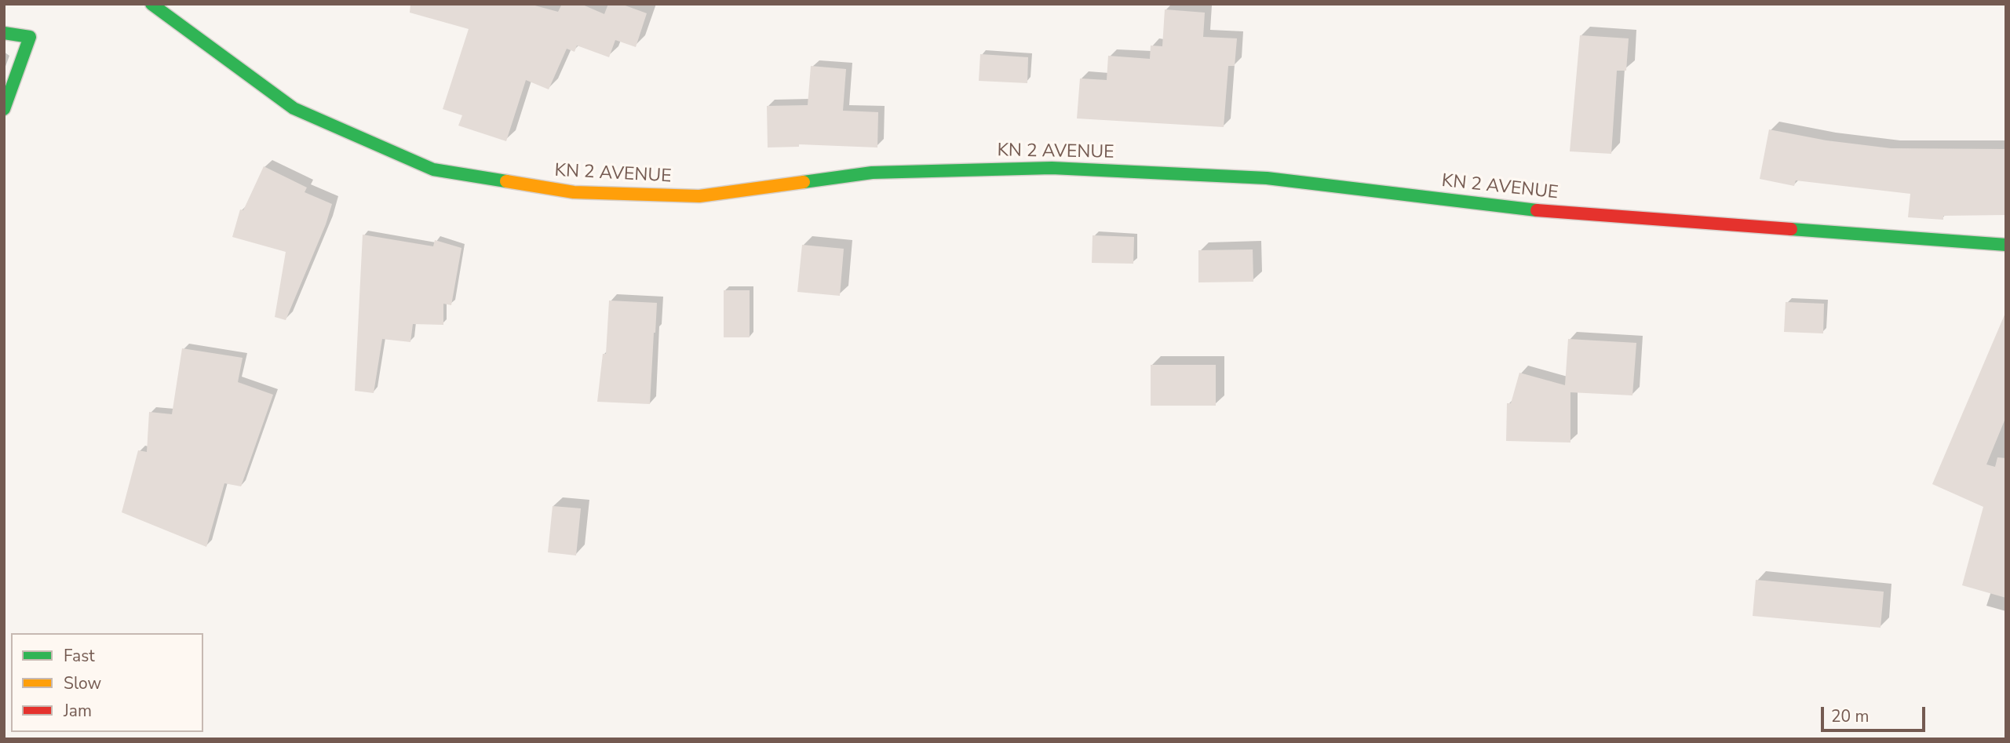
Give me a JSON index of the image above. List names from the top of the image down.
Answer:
{
  "streets": {
    "main road": ["KN 2 AVENUE"]
  },
  "legend": ["Fast", "Slow", "Jam"],
  "scale_bar": "20 m"
}
